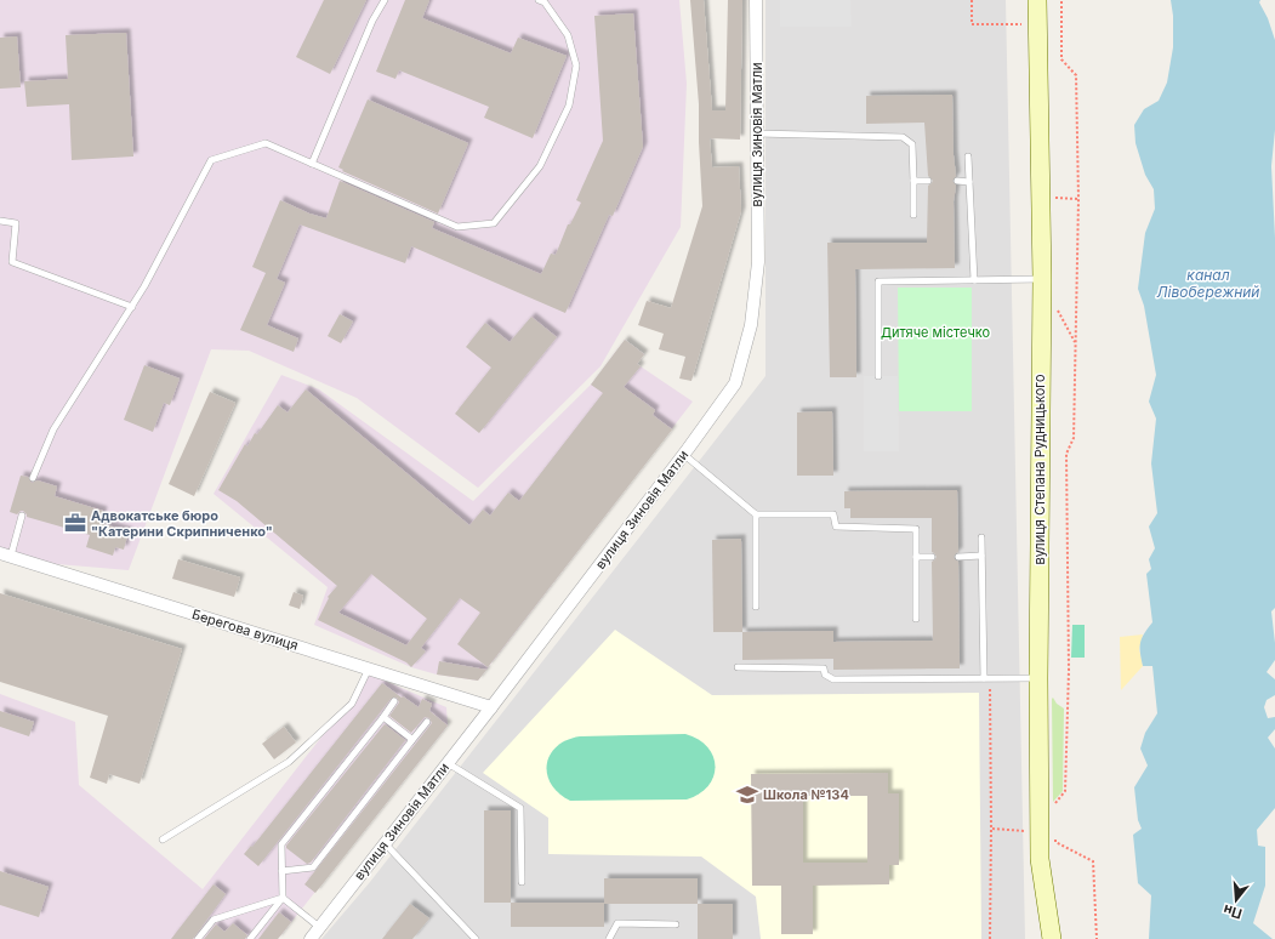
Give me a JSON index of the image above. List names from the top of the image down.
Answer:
{
  "streets": {
    "street": ["вулиця Зиновія Матли", "вулиця Степана Рудницького", "Берегова вулиця"]
  },
  "crossings": [
    ["вулиця Зиновія Матли", "Берегова вулиця"]
  ],
  "water": ["канал Лівобережний"],
  "parks": ["Дитяче містечко"],
  "places": {
    "office": ["Адвокатське бюро \"Катерини Скрипниченко\""],
    "school or university": ["Школа №134"]
  },
  "north": "bottom"
}
